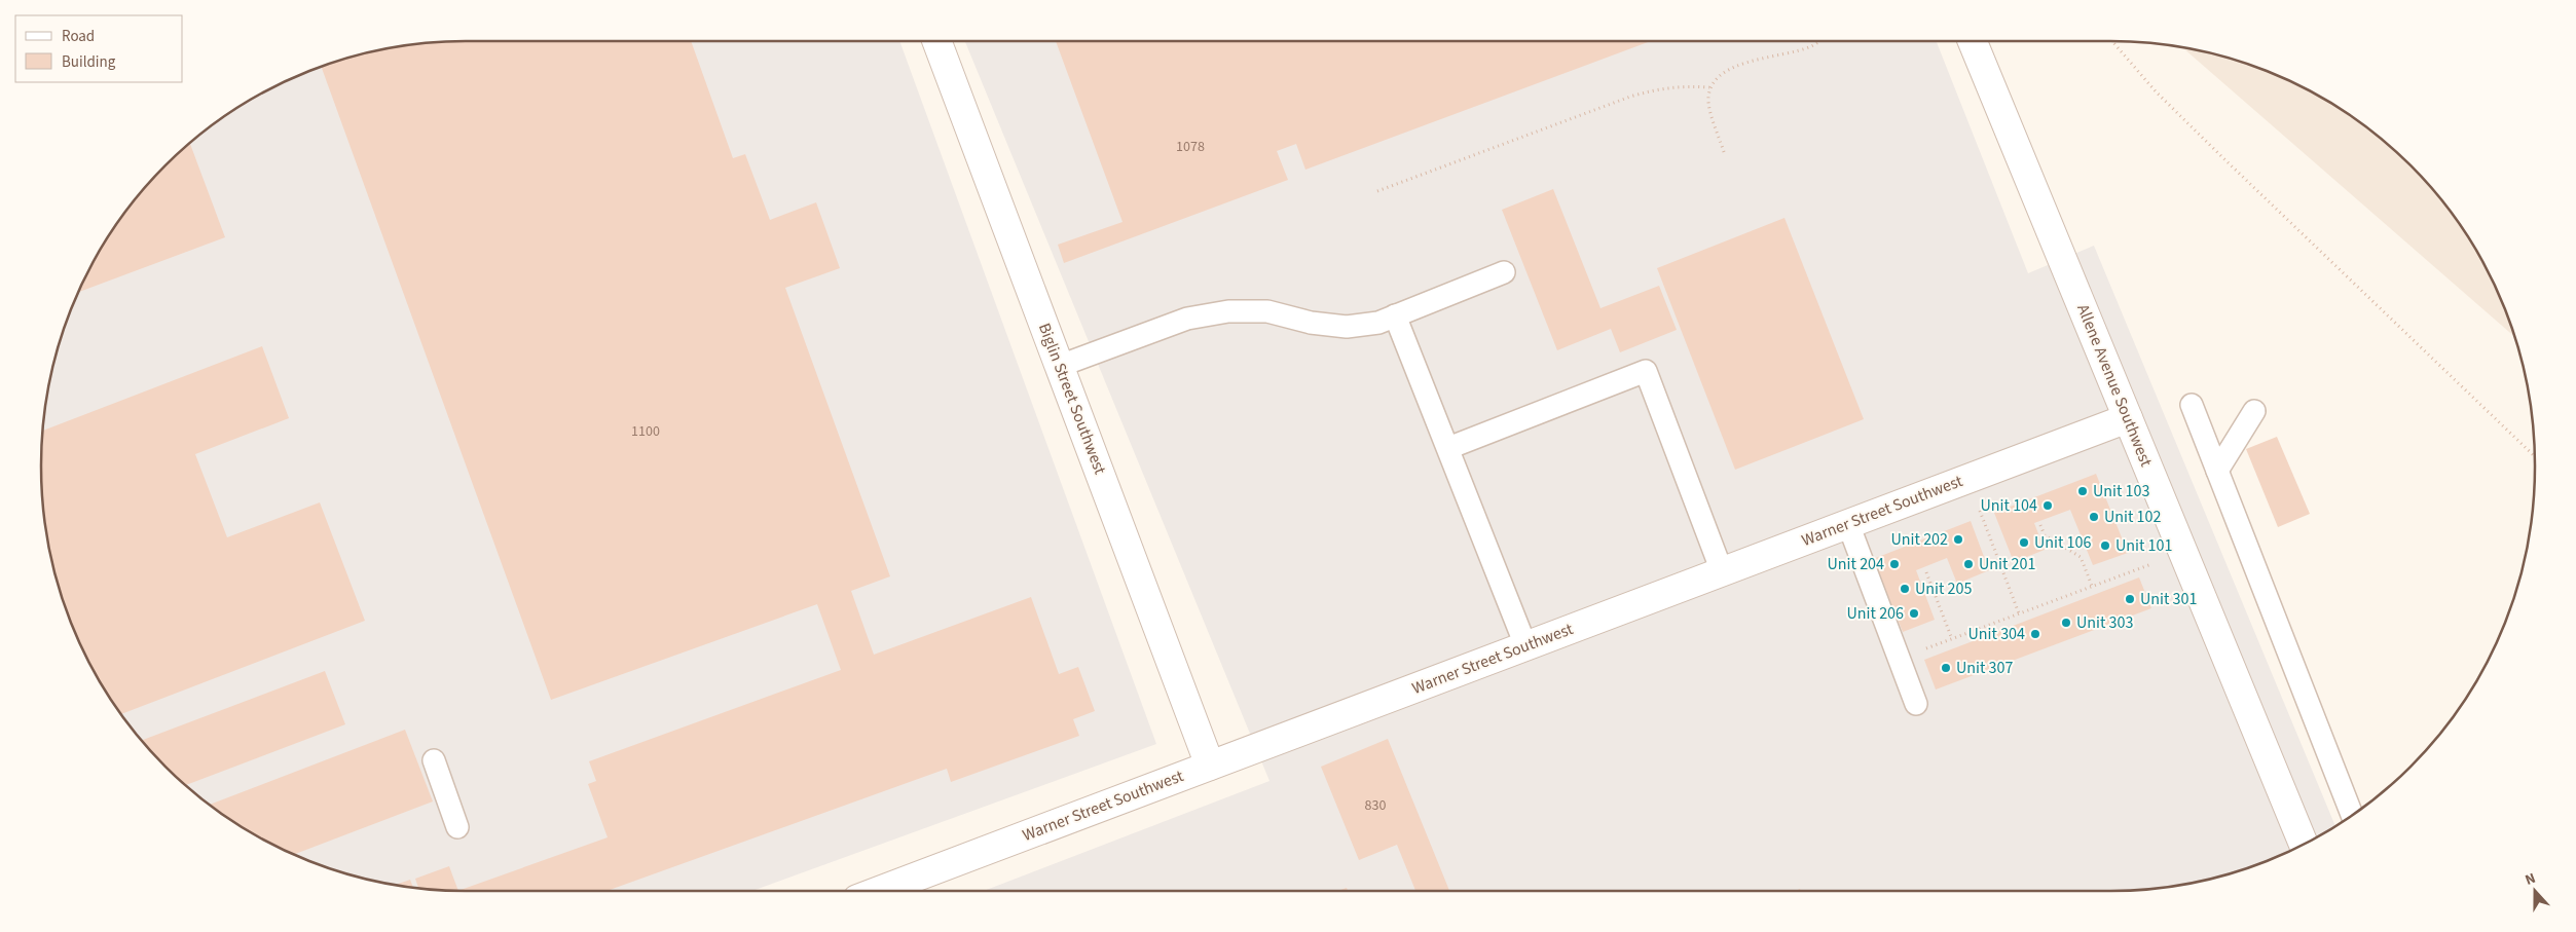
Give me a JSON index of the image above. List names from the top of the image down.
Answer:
{
  "streets": {
    "street": ["Allene Avenue Southwest", "Biglin Street Southwest", "Warner Street Southwest"]
  },
  "crossings": [
    ["Allene Avenue Southwest", "Warner Street Southwest"],
    ["Biglin Street Southwest", "Warner Street Southwest"]
  ],
  "places": [
    "Unit 103",
    "Unit 104",
    "Unit 102",
    "Unit 202",
    "Unit 106",
    "Unit 101",
    "Unit 204",
    "Unit 201",
    "Unit 205",
    "Unit 301",
    "Unit 206",
    "Unit 303",
    "Unit 304",
    "Unit 307"
  ],
  "house_numbers": ["1078", "1100", "830"],
  "legend": ["Road", "Building"],
  "north": "top"
}
